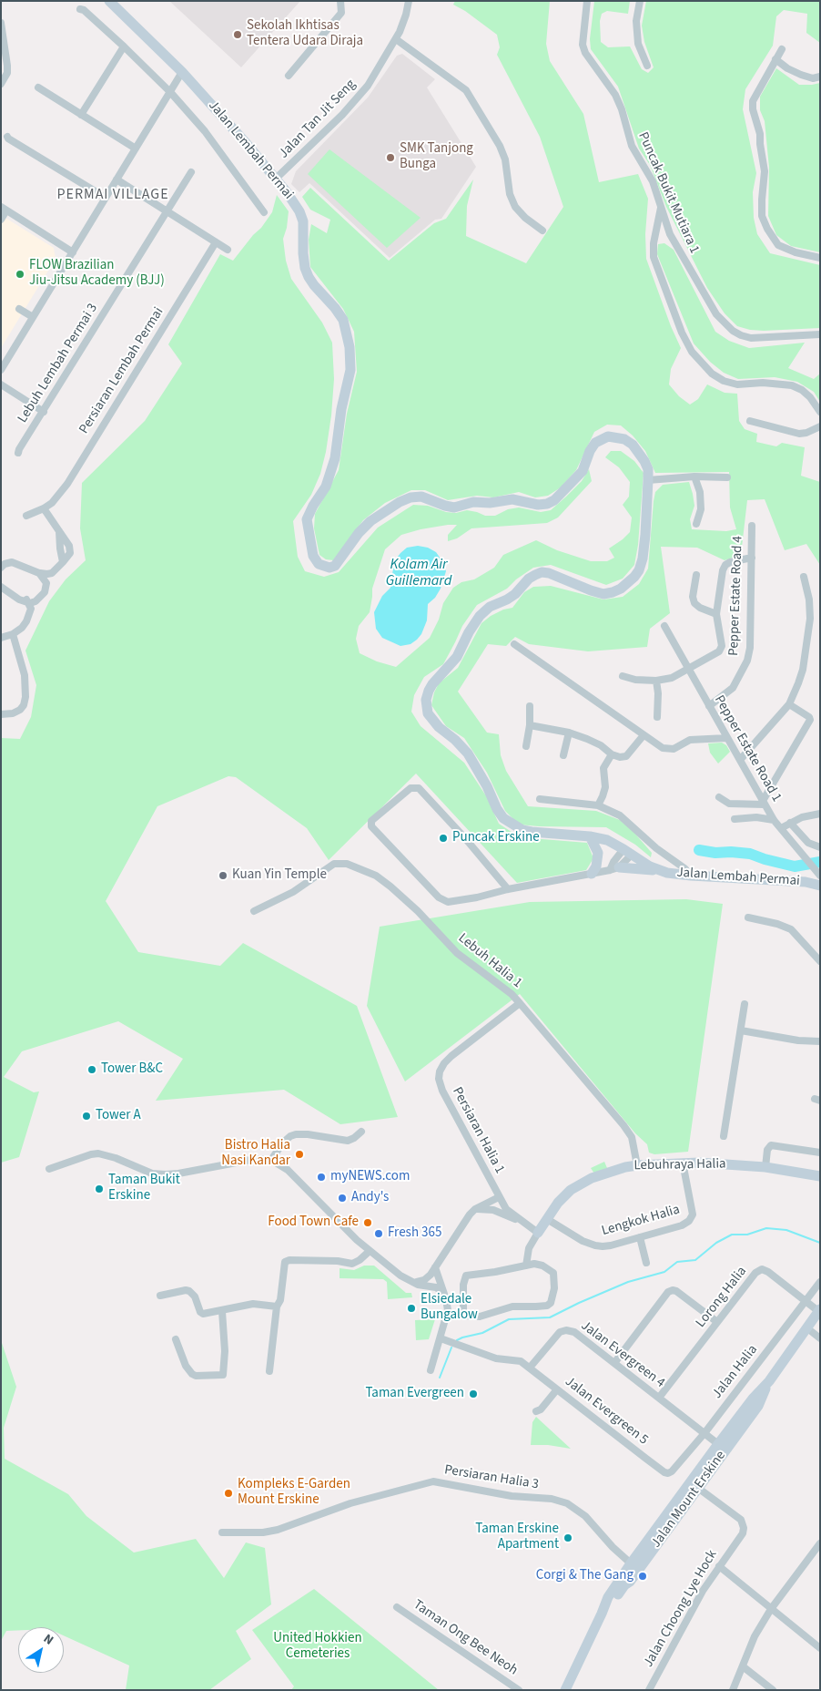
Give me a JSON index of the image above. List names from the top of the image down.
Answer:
{
  "streets": {
    "main road": ["Jalan Lembah Permai", "Lebuhraya Halia", "Jalan Mount Erskine"],
    "street": [
      "Jalan Tan Jit Seng",
      "Puncak Bukit Mutiara 1",
      "Lebuh Lembah Permai 3",
      "Persiaran Lembah Permai",
      "Pepper Estate Road 4",
      "Pepper Estate Road 1",
      "Lebuh Halia 1",
      "Persiaran Halia 1",
      "Lengkok Halia",
      "Lorong Halia",
      "Jalan Evergreen 4",
      "Jalan Halia",
      "Jalan Evergreen 5",
      "Persiaran Halia 3",
      "Jalan Choong Lye Hock",
      "Taman Ong Bee Neoh"
    ]
  },
  "crossings": [
    ["Jalan Tan Jit Seng", "Jalan Lembah Permai"],
    ["Pepper Estate Road 4", "Pepper Estate Road 1"],
    ["Lebuh Halia 1", "Persiaran Halia 1"],
    ["Lebuh Halia 1", "Lebuhraya Halia"],
    ["Persiaran Halia 1", "Lebuhraya Halia"],
    ["Lebuhraya Halia", "Lengkok Halia"],
    ["Lorong Halia", "Jalan Evergreen 4"],
    ["Lorong Halia", "Jalan Halia"],
    ["Lorong Halia", "Jalan Mount Erskine"],
    ["Jalan Evergreen 4", "Jalan Halia"],
    ["Jalan Evergreen 4", "Jalan Evergreen 5"],
    ["Jalan Evergreen 4", "Jalan Mount Erskine"],
    ["Jalan Halia", "Jalan Evergreen 5"],
    ["Persiaran Halia 3", "Jalan Mount Erskine"],
    ["Jalan Mount Erskine", "Jalan Choong Lye Hock"]
  ],
  "districts": ["PERMAI VILLAGE"],
  "water": ["Kolam Air Guillemard"],
  "parks": ["United Hokkien Cemeteries"],
  "places": [
    "Sekolah Ikhtisas Tentera Udara Diraja",
    "SMK Tanjong Bunga",
    "FLOW Brazilian Jiu-Jitsu Academy (BJJ)",
    "Puncak Erskine",
    "Kuan Yin Temple",
    "Tower B&C",
    "Tower A",
    "Bistro Halia Nasi Kandar",
    "myNEWS.com",
    "Taman Bukit Erskine",
    "Andy's",
    "Food Town Cafe",
    "Fresh 365",
    "Elsiedale Bungalow",
    "Taman Evergreen",
    "Kompleks E-Garden Mount Erskine",
    "Taman Erskine Apartment",
    "Corgi & The Gang"
  ],
  "north": "top right"
}
